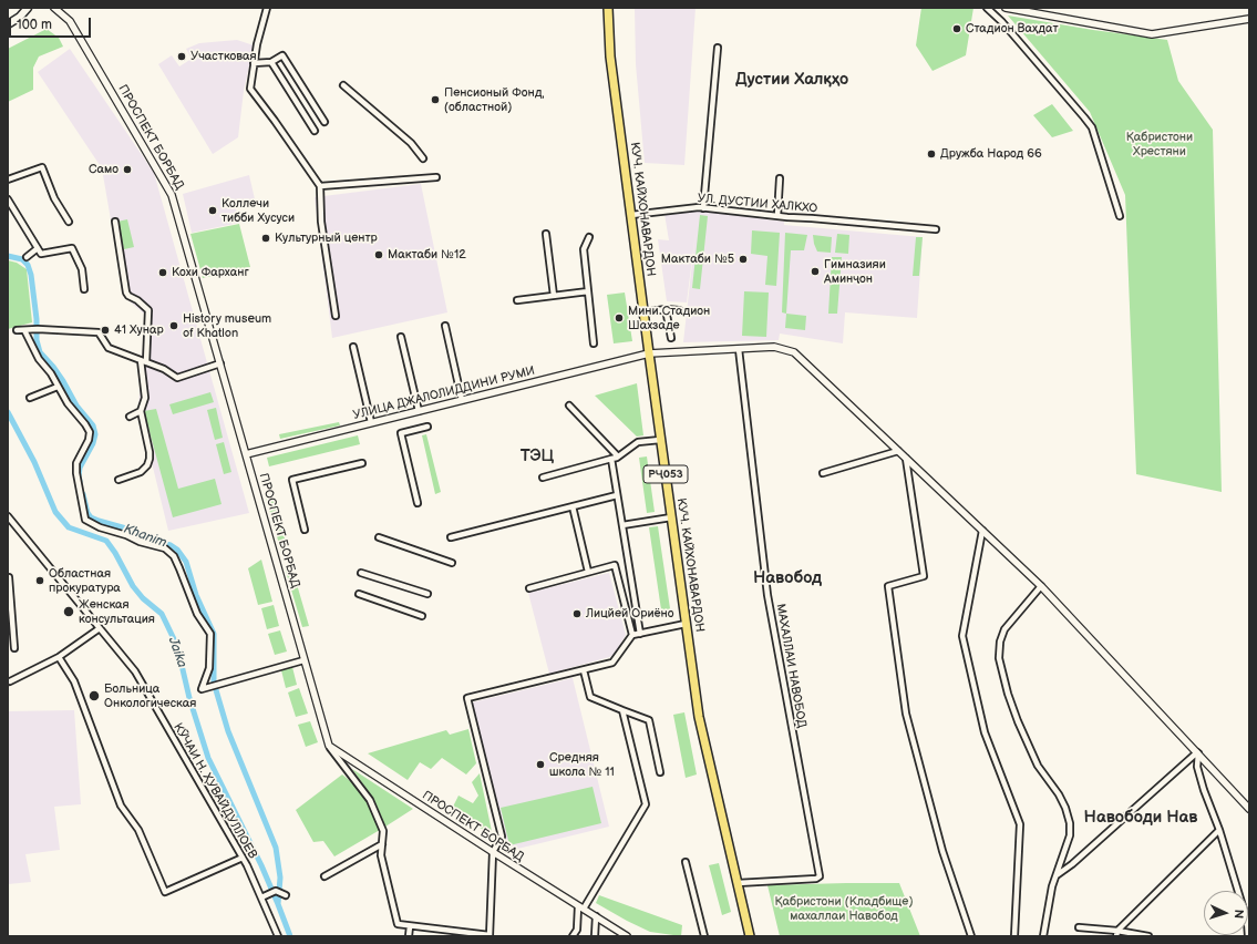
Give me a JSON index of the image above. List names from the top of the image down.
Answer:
{
  "streets": {
    "main road": ["КУЧ. КАЙХОНАВАРДОН", "РҶ053"],
    "street": [
      "ПРОСПЕКТ БОРБАД",
      "УЛ. ДУСТИИ ХАЛКХО",
      "УЛИЦА ДЖАЛОЛИДДИНИ РУМИ",
      "МАХАЛЛАИ НАВОБОД",
      "КӮЧАИ Н. ҲУВАЙДУЛЛОЕВ"
    ]
  },
  "crossings": [
    ["ПРОСПЕКТ БОРБАД", "УЛИЦА ДЖАЛОЛИДДИНИ РУМИ"],
    ["УЛ. ДУСТИИ ХАЛКХО", "КУЧ. КАЙХОНАВАРДОН"],
    ["КУЧ. КАЙХОНАВАРДОН", "УЛИЦА ДЖАЛОЛИДДИНИ РУМИ"],
    ["КУЧ. КАЙХОНАВАРДОН", "МАХАЛЛАИ НАВОБОД"],
    ["УЛИЦА ДЖАЛОЛИДДИНИ РУМИ", "МАХАЛЛАИ НАВОБОД"]
  ],
  "districts": [
    "Дустии Халқҳо",
    "ТЭЦ",
    "Навобод",
    "Навободи Нав"
  ],
  "water": ["Khanim", "Jaika"],
  "parks": ["Қабристони Хрестяни", "Қабристони (Кладбище) махаллаи Навобод"],
  "places": [
    "Стадион Ваҳдат",
    "Участковая",
    "Пенсионый Фонд, (областной)",
    "Дружба Народ 66",
    "Само",
    "Коллечи тибби Хусуси",
    "Культурный центр",
    "Мактаби №12",
    "Мактаби №5",
    "Гимназияи Аминҷон",
    "Кохи Фарханг",
    "Мини Стадион Шахзаде",
    "History museum of Khatlon",
    "41 Хунар",
    "Областная прокуратура",
    "Женская консультация",
    "Лицйей Ориёно",
    "Больница Онкологическая",
    "Средняя школа № 11"
  ],
  "scale_bar": "100 m",
  "north": "right"
}
